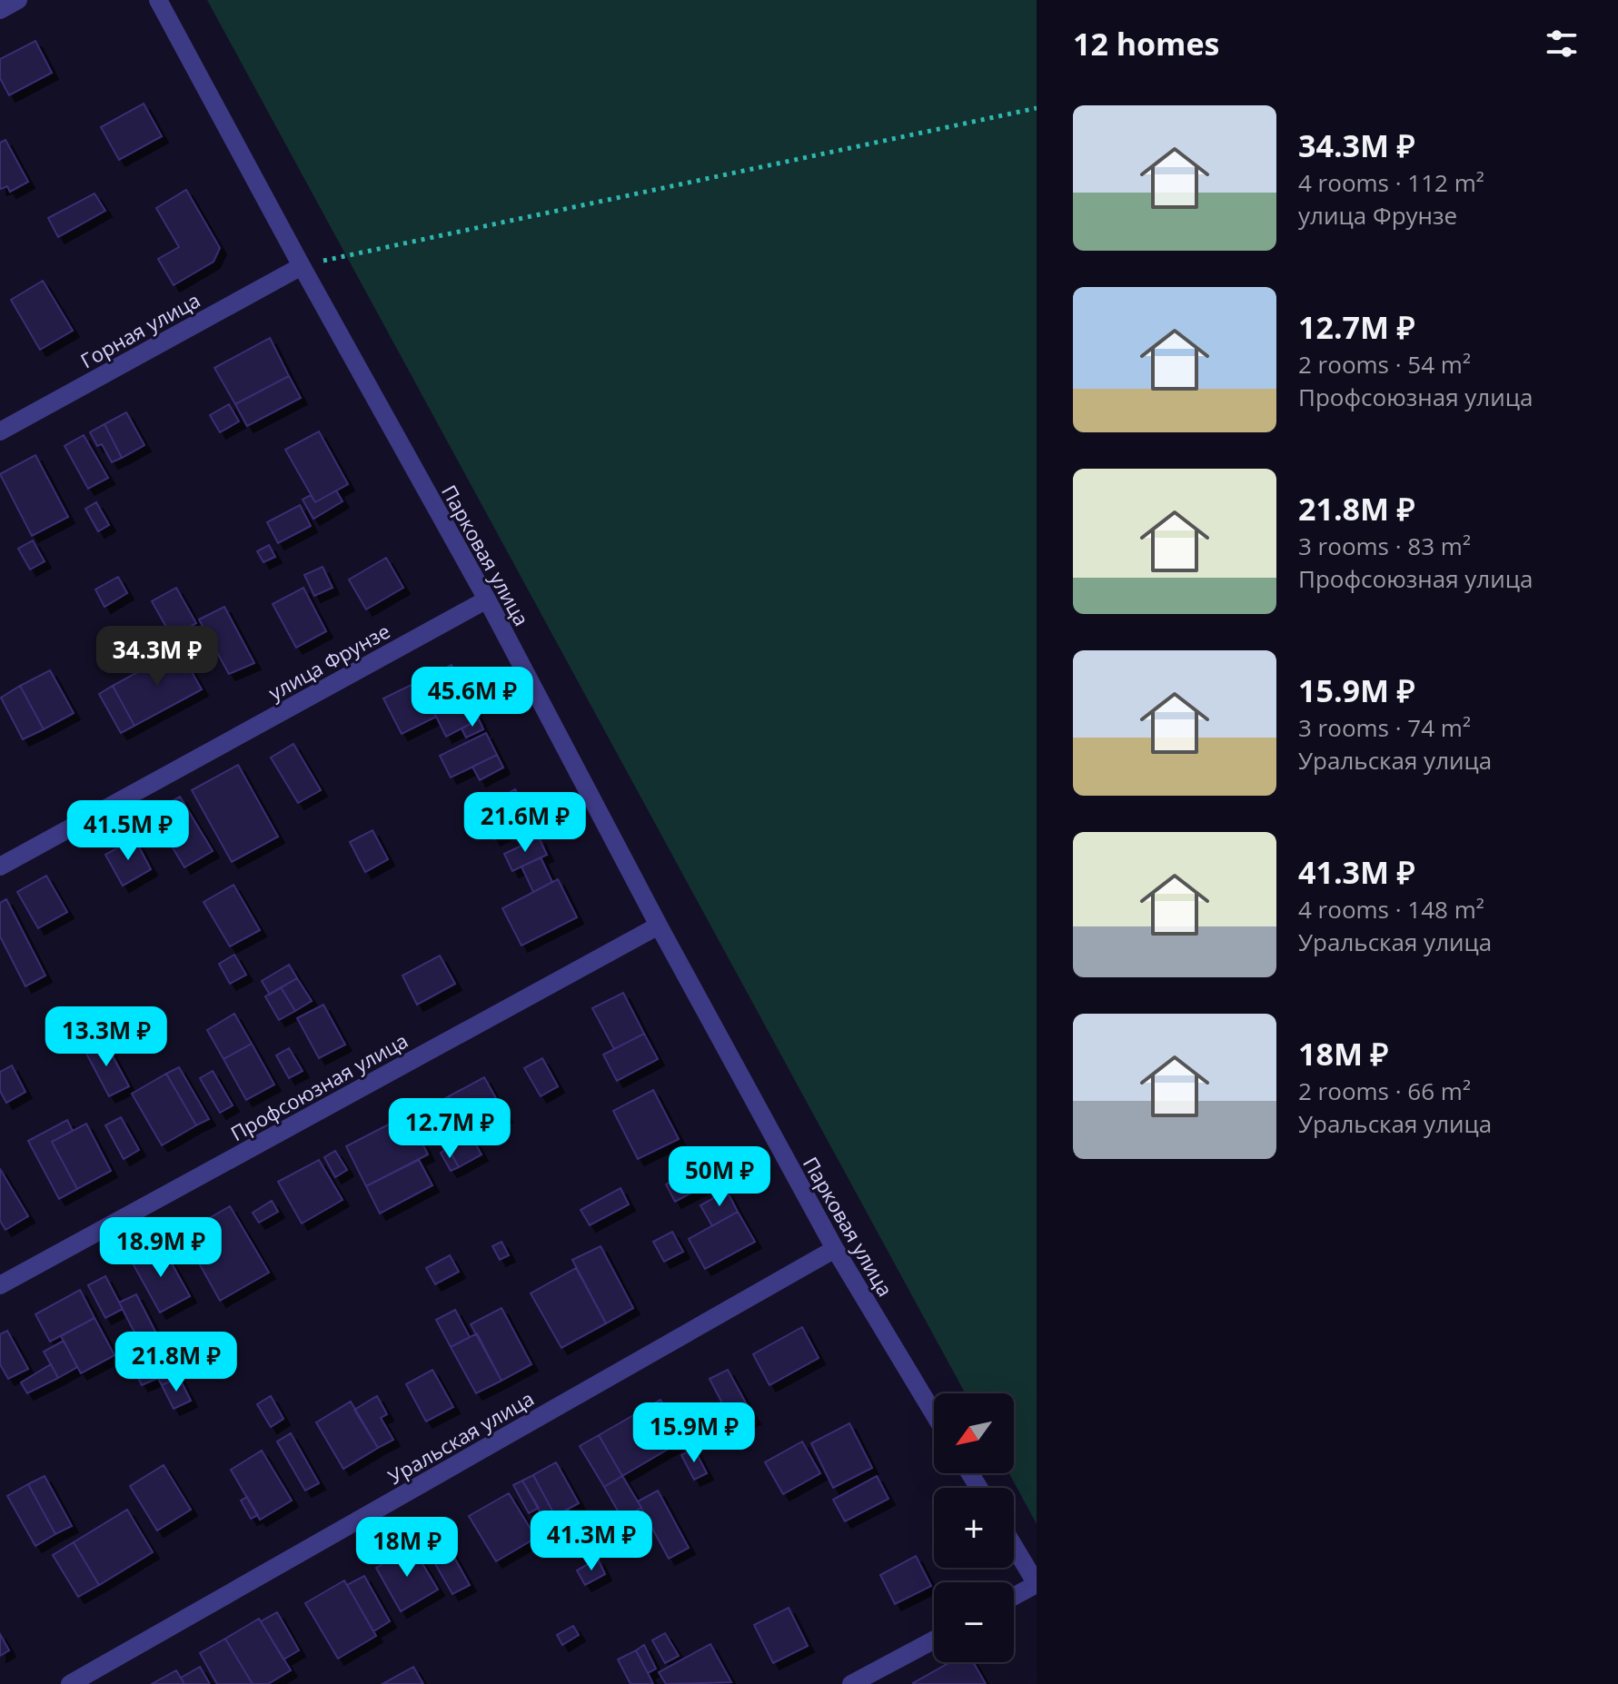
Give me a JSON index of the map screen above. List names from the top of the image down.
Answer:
{
  "streets": {
    "street": [
      "Горная улица",
      "Парковая улица",
      "улица Фрунзе",
      "Профсоюзная улица",
      "Уральская улица"
    ]
  },
  "crossings": [
    ["Горная улица", "Парковая улица"],
    ["Парковая улица", "улица Фрунзе"],
    ["Парковая улица", "Профсоюзная улица"],
    ["Парковая улица", "Уральская улица"]
  ],
  "north": "bottom left",
  "page": {
    "heading": "12 homes",
    "list": [
      {
        "name": "34.3M ₽",
        "note": "4 rooms · 112 m² · улица Фрунзе"
      },
      {
        "name": "12.7M ₽",
        "note": "2 rooms · 54 m² · Профсоюзная улица"
      },
      {
        "name": "21.8M ₽",
        "note": "3 rooms · 83 m² · Профсоюзная улица"
      },
      {
        "name": "15.9M ₽",
        "note": "3 rooms · 74 m² · Уральская улица"
      },
      {
        "name": "41.3M ₽",
        "note": "4 rooms · 148 m² · Уральская улица"
      },
      {
        "name": "18M ₽",
        "note": "2 rooms · 66 m² · Уральская улица"
      }
    ],
    "price": [
      "34.3M ₽",
      "45.6M ₽",
      "21.6M ₽",
      "41.5M ₽",
      "13.3M ₽",
      "12.7M ₽",
      "50M ₽",
      "18.9M ₽",
      "21.8M ₽",
      "15.9M ₽",
      "41.3M ₽",
      "18M ₽"
    ],
    "map_buttons": ["+", "−"]
  }
}
